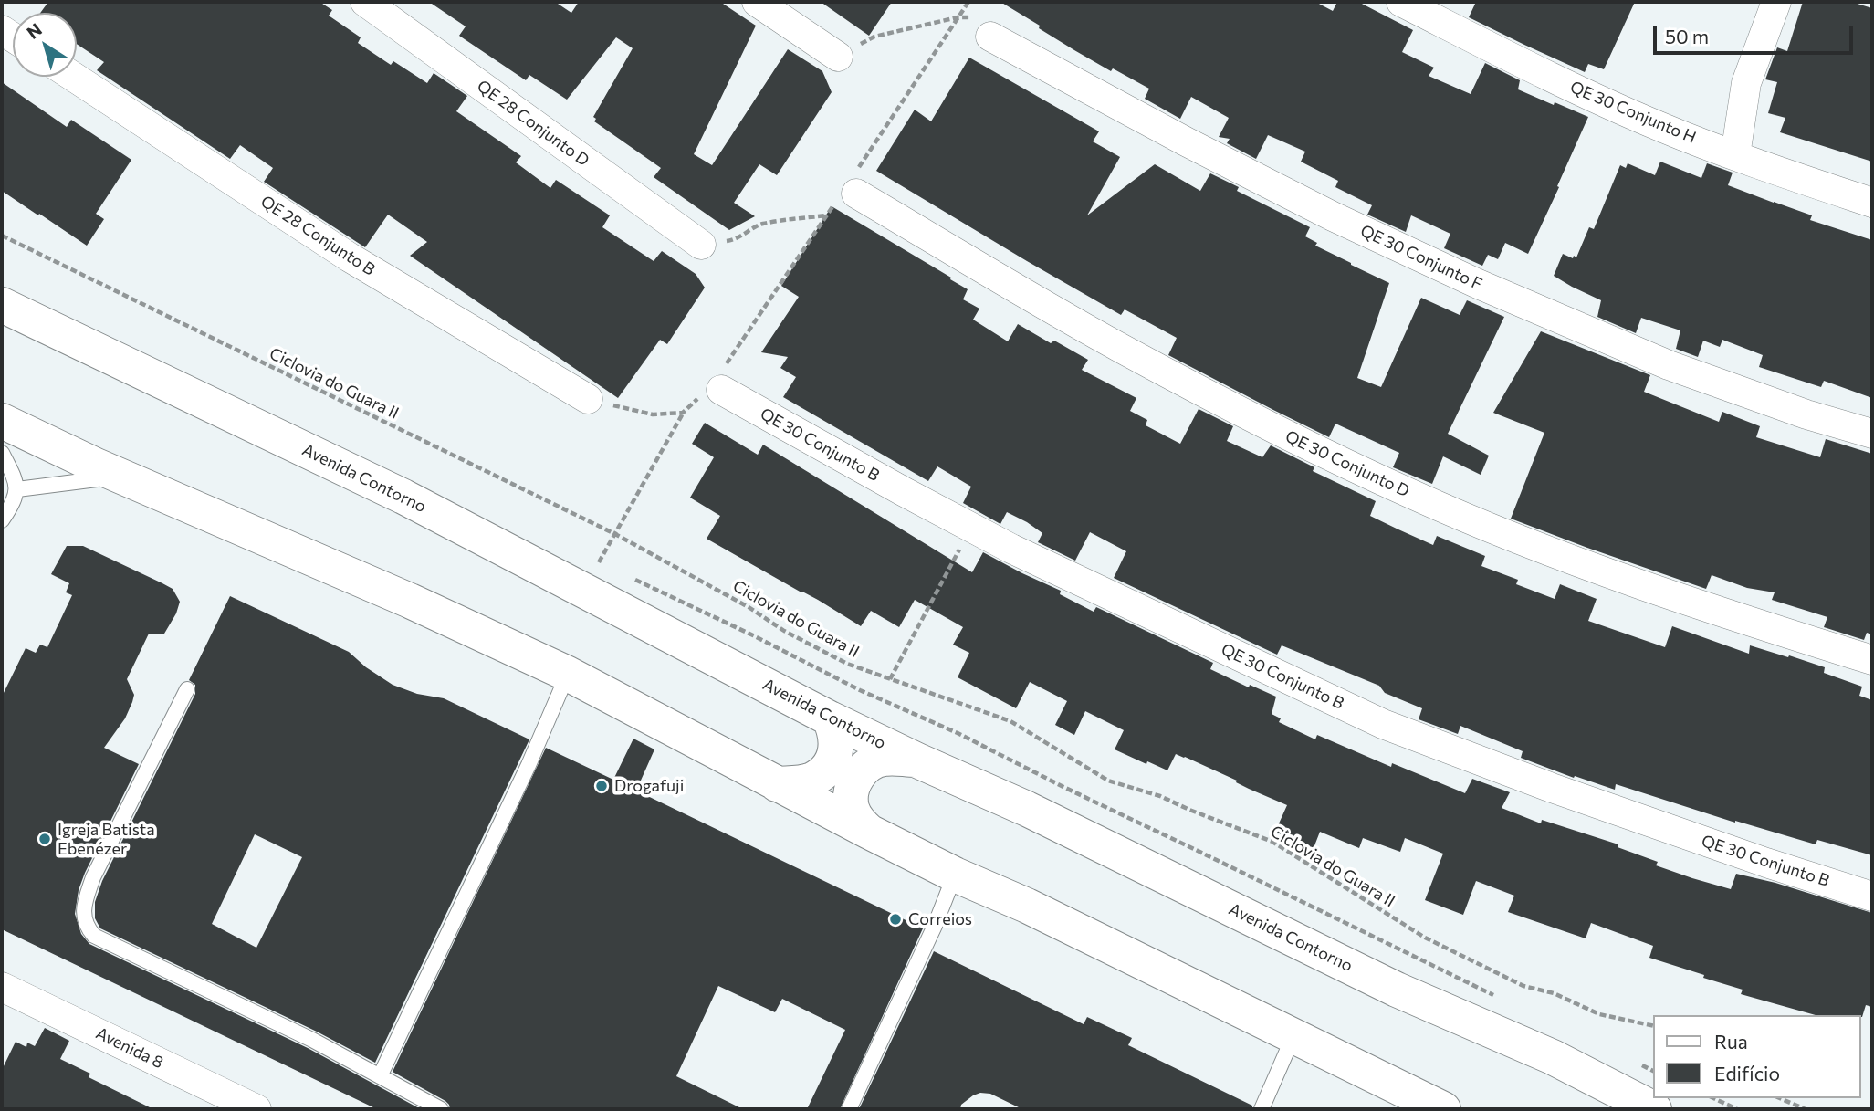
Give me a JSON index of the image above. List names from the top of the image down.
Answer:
{
  "streets": {
    "main road": ["Avenida Contorno"],
    "street": [
      "QE 30 Conjunto H",
      "QE 28 Conjunto D",
      "QE 28 Conjunto B",
      "QE 30 Conjunto F",
      "QE 30 Conjunto B",
      "QE 30 Conjunto D",
      "Avenida 8"
    ],
    "path": ["Ciclovia do Guara II"]
  },
  "places": ["Drogafuji", "Igreja Batista Ebenézer", "Correios"],
  "legend": ["Rua", "Edifício"],
  "scale_bar": "50 m",
  "north": "top left"
}
